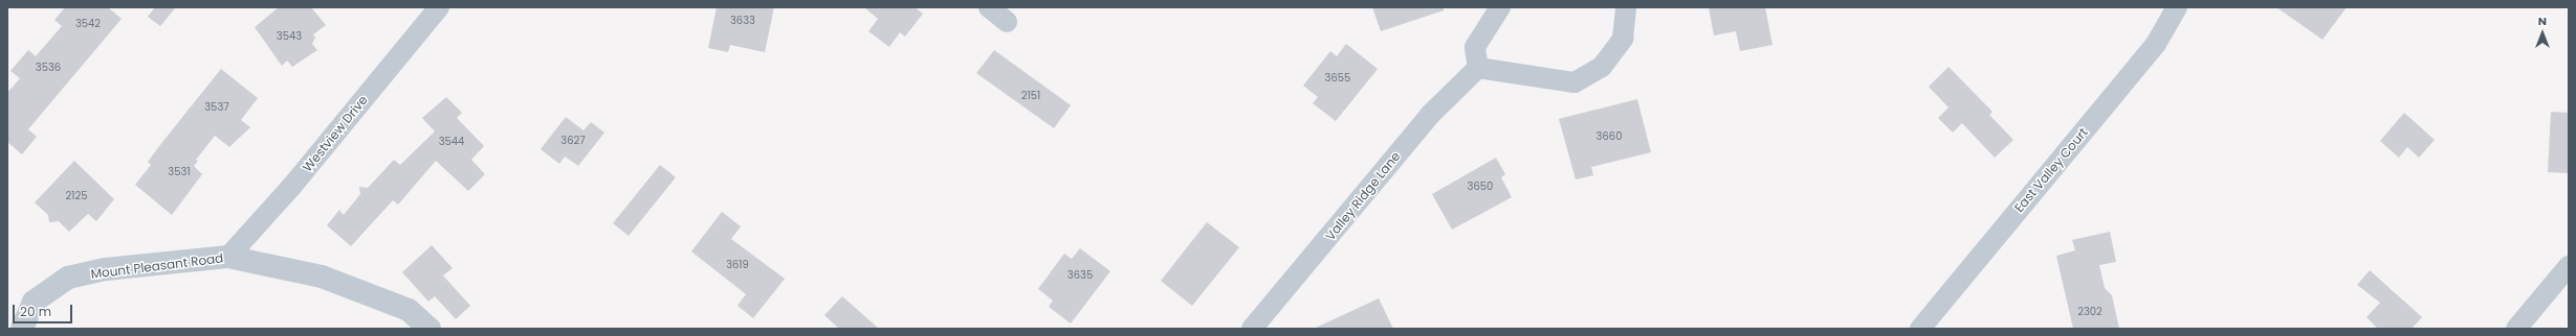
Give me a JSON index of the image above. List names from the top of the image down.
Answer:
{
  "streets": {
    "street": [
      "Westview Drive",
      "East Valley Court",
      "Valley Ridge Lane",
      "Mount Pleasant Road"
    ]
  },
  "crossings": [
    ["Westview Drive", "Mount Pleasant Road"]
  ],
  "house_numbers": [
    "3633",
    "3542",
    "3543",
    "3536",
    "3655",
    "2151",
    "3537",
    "3660",
    "3627",
    "3544",
    "3531",
    "3650",
    "2125",
    "3619",
    "3635",
    "2302"
  ],
  "scale_bar": "20 m",
  "north": "top"
}
